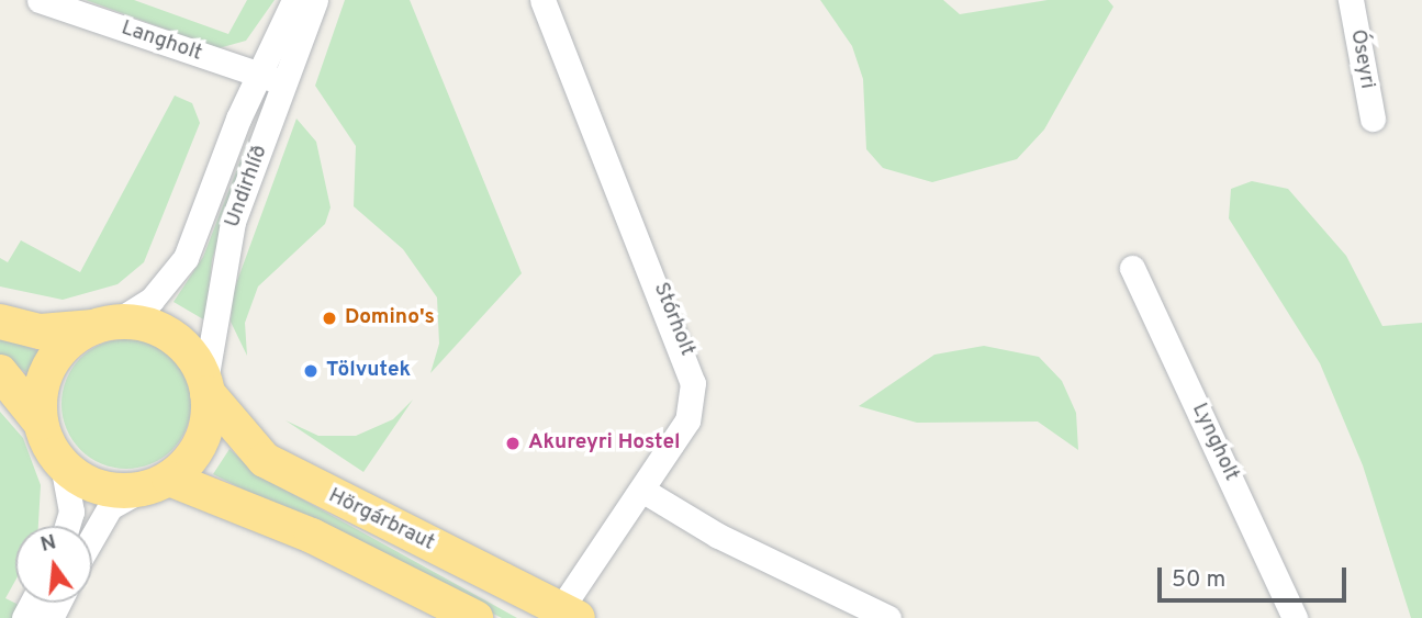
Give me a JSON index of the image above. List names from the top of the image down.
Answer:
{
  "streets": {
    "highway": ["Hörgárbraut"],
    "street": [
      "Langholt",
      "Óseyri",
      "Undirhlíð",
      "Stórholt",
      "Lyngholt"
    ]
  },
  "crossings": [
    ["Langholt", "Undirhlíð"],
    ["Undirhlíð", "Hörgárbraut"],
    ["Stórholt", "Hörgárbraut"]
  ],
  "places": ["Domino's", "Tölvutek", "Akureyri Hostel"],
  "scale_bar": "50 m",
  "north": "top"
}
